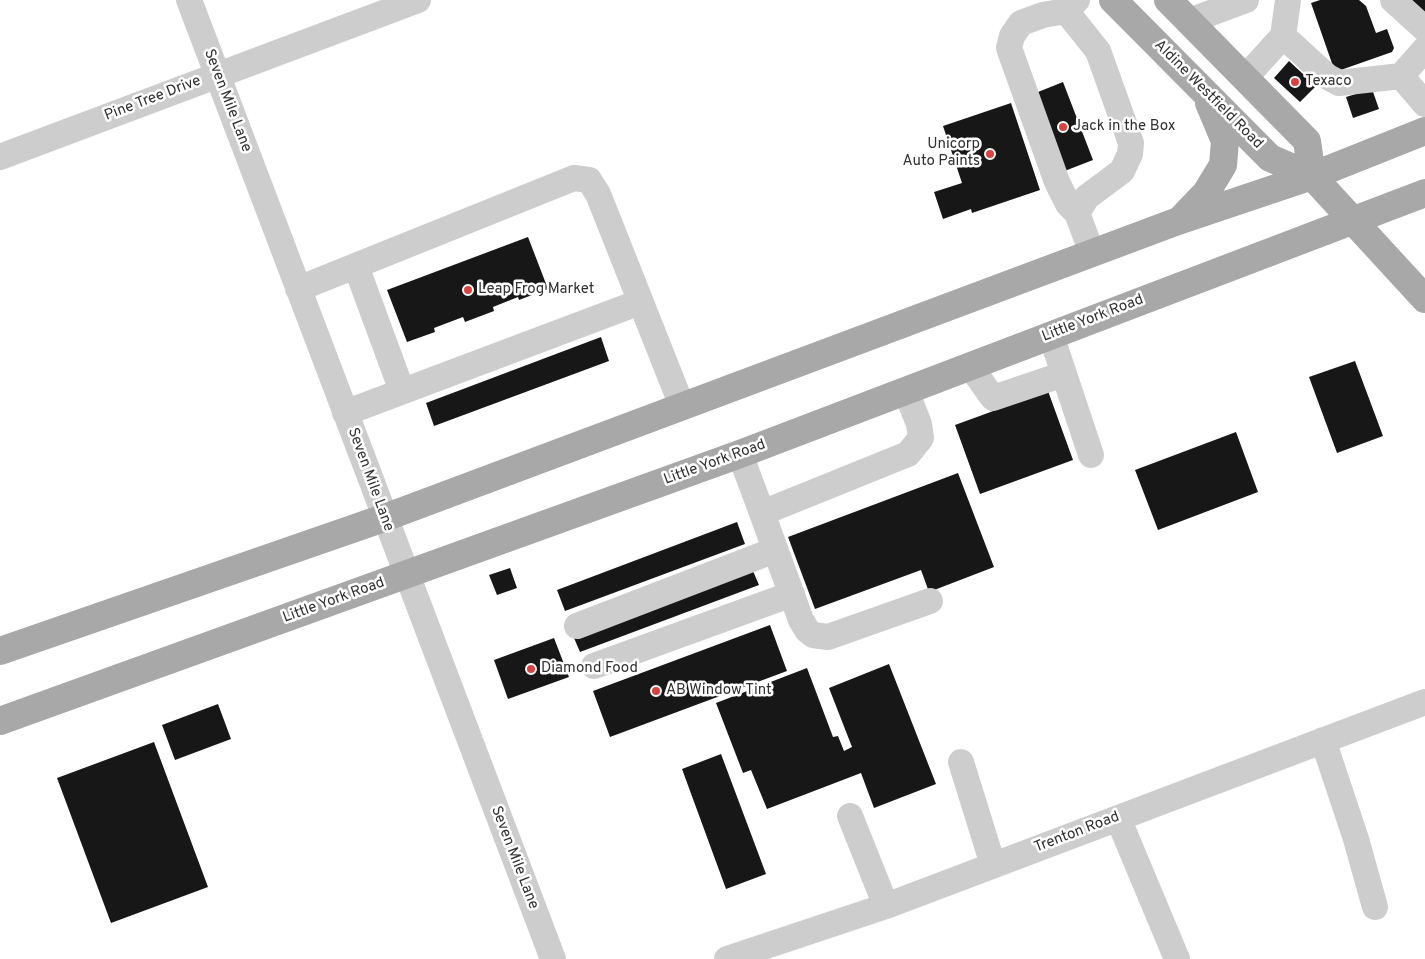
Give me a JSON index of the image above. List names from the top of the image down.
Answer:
{
  "streets": {
    "main road": ["Aldine Westfield Road", "Little York Road"],
    "street": ["Pine Tree Drive", "Seven Mile Lane", "Trenton Road"]
  },
  "crossings": [
    ["Aldine Westfield Road", "Little York Road"],
    ["Pine Tree Drive", "Seven Mile Lane"],
    ["Seven Mile Lane", "Little York Road"]
  ],
  "places": [
    "Texaco",
    "Jack in the Box",
    "Unicorp Auto Paints",
    "Leap Frog Market",
    "Diamond Food",
    "AB Window Tint"
  ]
}
